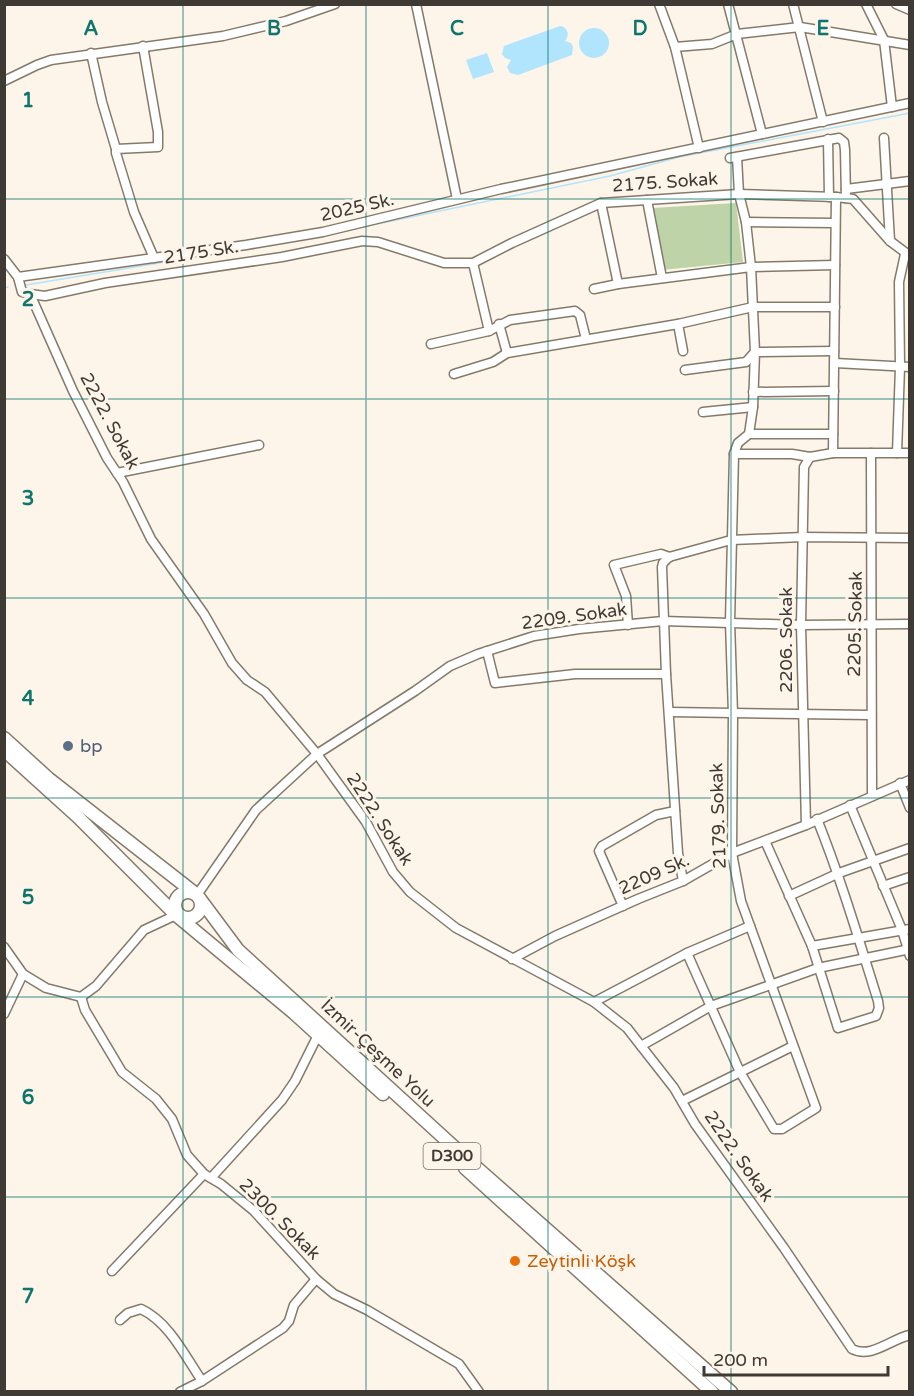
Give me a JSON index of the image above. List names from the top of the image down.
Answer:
{
  "streets": {
    "highway": ["İzmir-Çeşme Yolu", "D300"],
    "street": [
      "2175. Sokak",
      "2025 Sk.",
      "2175 Sk.",
      "2222. Sokak",
      "2209. Sokak",
      "2205. Sokak",
      "2206. Sokak",
      "2179. Sokak",
      "2209 Sk.",
      "2300. Sokak"
    ]
  },
  "crossings": [
    ["2175. Sokak", "2175 Sk."],
    ["2025 Sk.", "2222. Sokak"],
    ["2175 Sk.", "2222. Sokak"],
    ["2222. Sokak", "2209. Sokak"],
    ["2222. Sokak", "2209 Sk."],
    ["2209. Sokak", "2205. Sokak"],
    ["2209. Sokak", "2206. Sokak"],
    ["2209. Sokak", "2179. Sokak"],
    ["2209. Sokak", "İzmir-Çeşme Yolu"],
    ["2205. Sokak", "2209 Sk."],
    ["2206. Sokak", "2209 Sk."],
    ["2179. Sokak", "2209 Sk."]
  ],
  "places": ["bp", "Zeytinli Köşk"],
  "scale_bar": "200 m",
  "grid": {
    "columns": [
      "A",
      "B",
      "C",
      "D",
      "E"
    ],
    "rows": [
      "1",
      "2",
      "3",
      "4",
      "5",
      "6",
      "7"
    ]
  }
}
